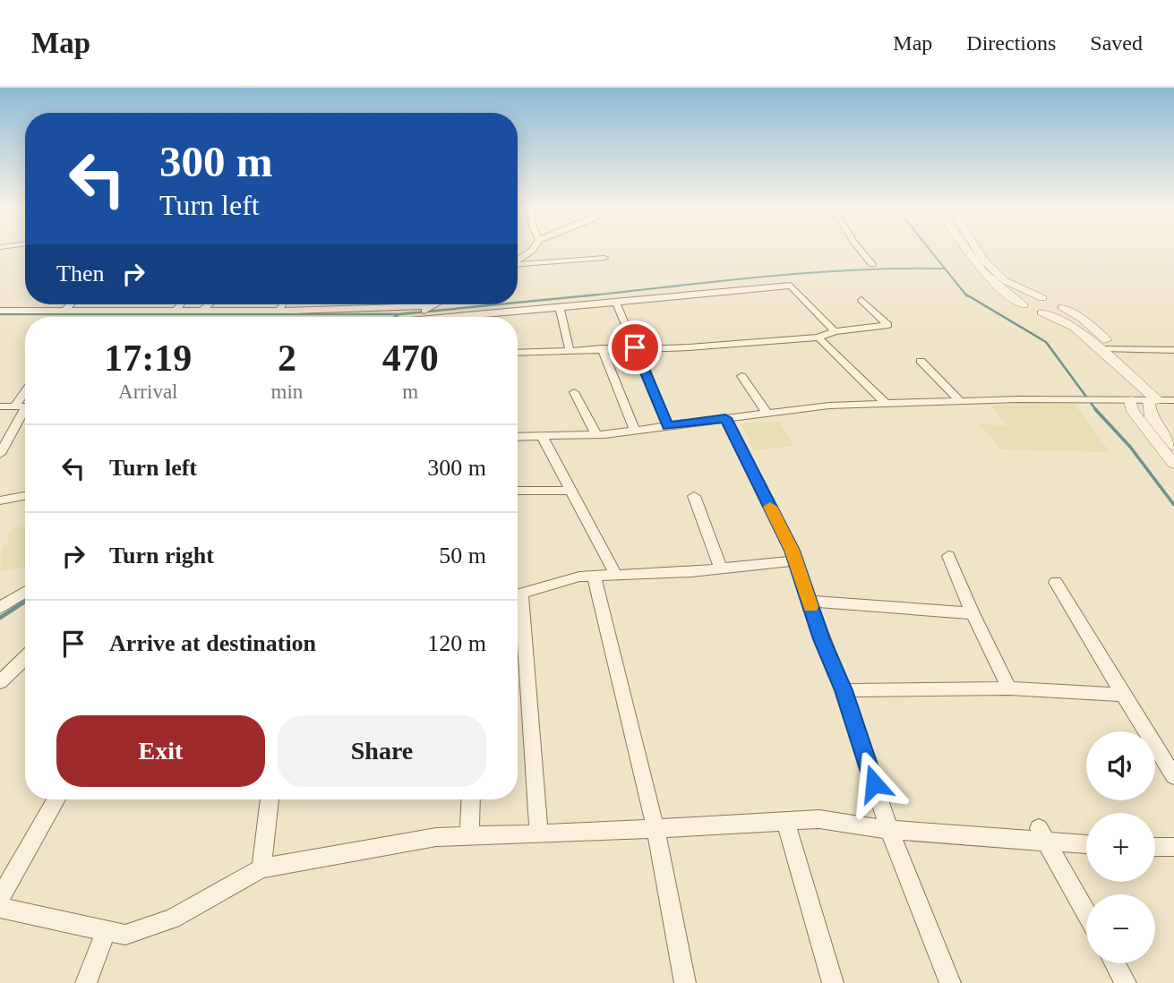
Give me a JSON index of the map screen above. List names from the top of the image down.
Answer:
{
  "page": {
    "header": "Map",
    "nav": ["Map", "Directions", "Saved"],
    "turn": ["300 m", "Turn left"],
    "then": "Then",
    "eta": [
      "17:19",
      "Arrival",
      "2",
      "min",
      "470",
      "m"
    ],
    "list": [
      {
        "name": "Turn left",
        "value": "300 m"
      },
      {
        "name": "Turn right",
        "value": "50 m"
      },
      {
        "name": "Arrive at destination",
        "value": "120 m"
      }
    ],
    "buttons": ["Exit", "Share"],
    "map_buttons": ["+", "−"]
  }
}
